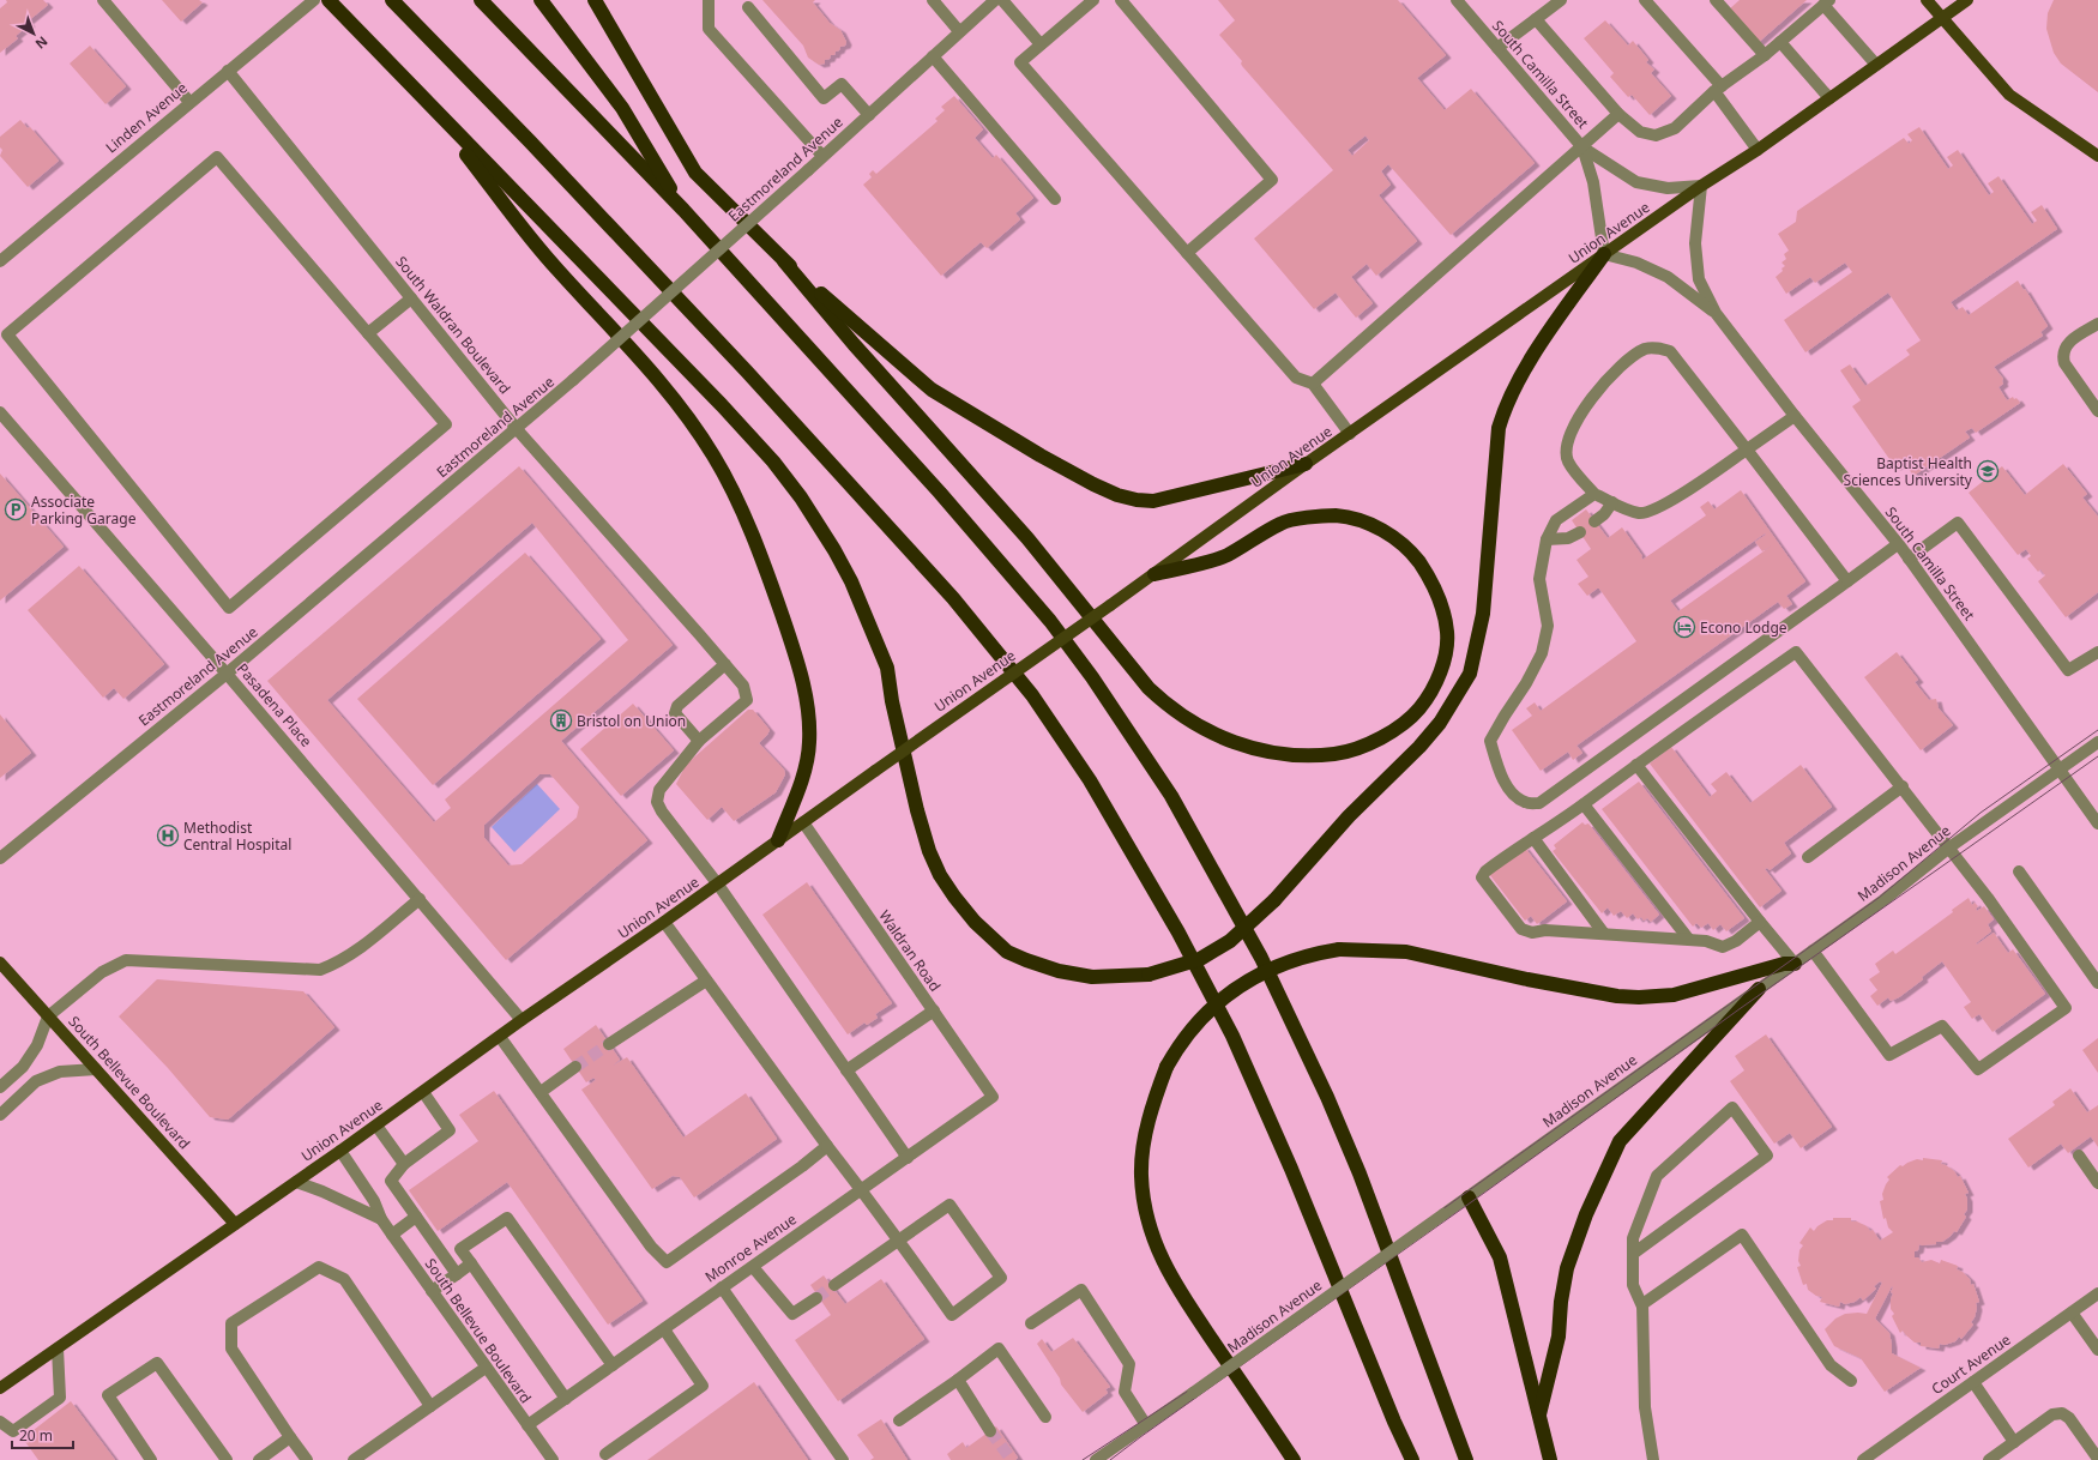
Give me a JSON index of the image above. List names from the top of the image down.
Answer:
{
  "streets": {
    "main road": ["Union Avenue", "South Bellevue Boulevard"],
    "street": [
      "South Camilla Street",
      "Linden Avenue",
      "Eastmoreland Avenue",
      "South Waldran Boulevard",
      "Pasadena Place",
      "Madison Avenue",
      "Waldran Road",
      "Monroe Avenue",
      "Court Avenue"
    ]
  },
  "crossings": [
    ["South Camilla Street", "Union Avenue"],
    ["South Camilla Street", "Madison Avenue"],
    ["Linden Avenue", "South Waldran Boulevard"],
    ["Eastmoreland Avenue", "South Waldran Boulevard"],
    ["Eastmoreland Avenue", "Pasadena Place"],
    ["Union Avenue", "Pasadena Place"],
    ["Union Avenue", "Waldran Road"],
    ["Union Avenue", "South Bellevue Boulevard"],
    ["Waldran Road", "Monroe Avenue"],
    ["South Bellevue Boulevard", "Monroe Avenue"]
  ],
  "places": {
    "school or university": ["Baptist Health Sciences University"],
    "parking": ["Associate Parking Garage"],
    "hotel": ["Econo Lodge"],
    "building": ["Bristol on Union"],
    "hospital": ["Methodist Central Hospital"]
  },
  "scale_bar": "20 m",
  "north": "bottom right"
}
